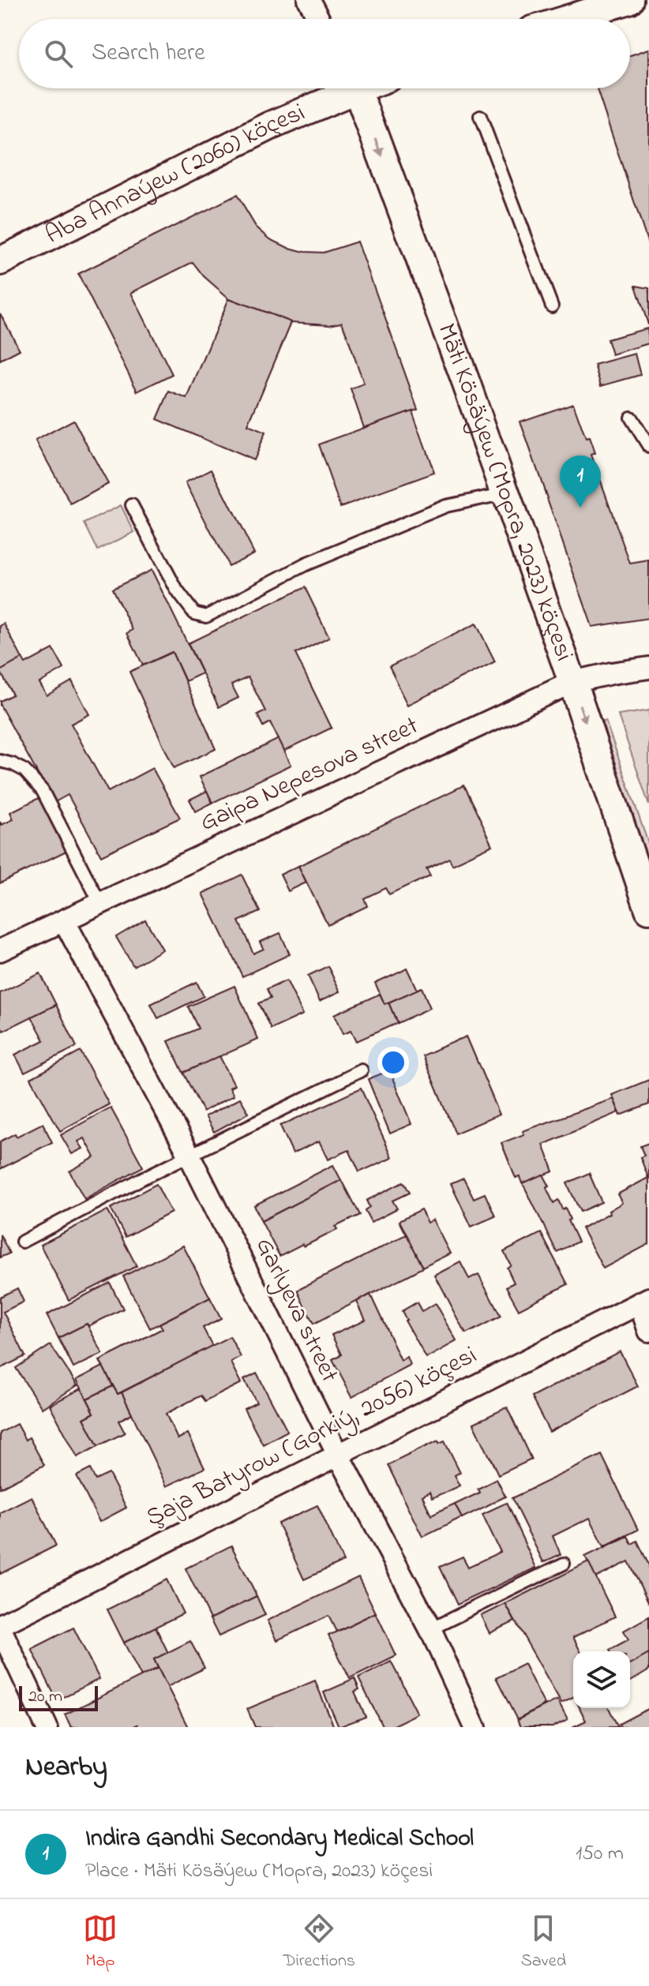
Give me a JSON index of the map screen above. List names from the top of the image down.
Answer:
{
  "streets": {
    "street": [
      "Aba Annaýew (2060) köçesi",
      "Mäti Kösäýew (Mopra, 2023) köçesi",
      "Gaipa Nepesova street",
      "Garlyeva street",
      "Şaja Batyrow (Gorkiý, 2056) köçesi"
    ]
  },
  "crossings": [
    ["Mäti Kösäýew (Mopra, 2023) köçesi", "Gaipa Nepesova street"],
    ["Gaipa Nepesova street", "Garlyeva street"],
    ["Garlyeva street", "Şaja Batyrow (Gorkiý, 2056) köçesi"]
  ],
  "one_way": ["Mäti Kösäýew (Mopra, 2023) köçesi"],
  "scale_bar": "20 m",
  "page": {
    "search": "Search here",
    "pins": "1",
    "scale": "20 m",
    "heading": "Nearby",
    "list": [
      {
        "mark": "1",
        "name": "Indira Gandhi Secondary Medical School",
        "note": "Place · Mäti Kösäýew (Mopra, 2023) köçesi",
        "value": "150 m"
      }
    ],
    "nav": ["Map", "Directions", "Saved"]
  }
}
